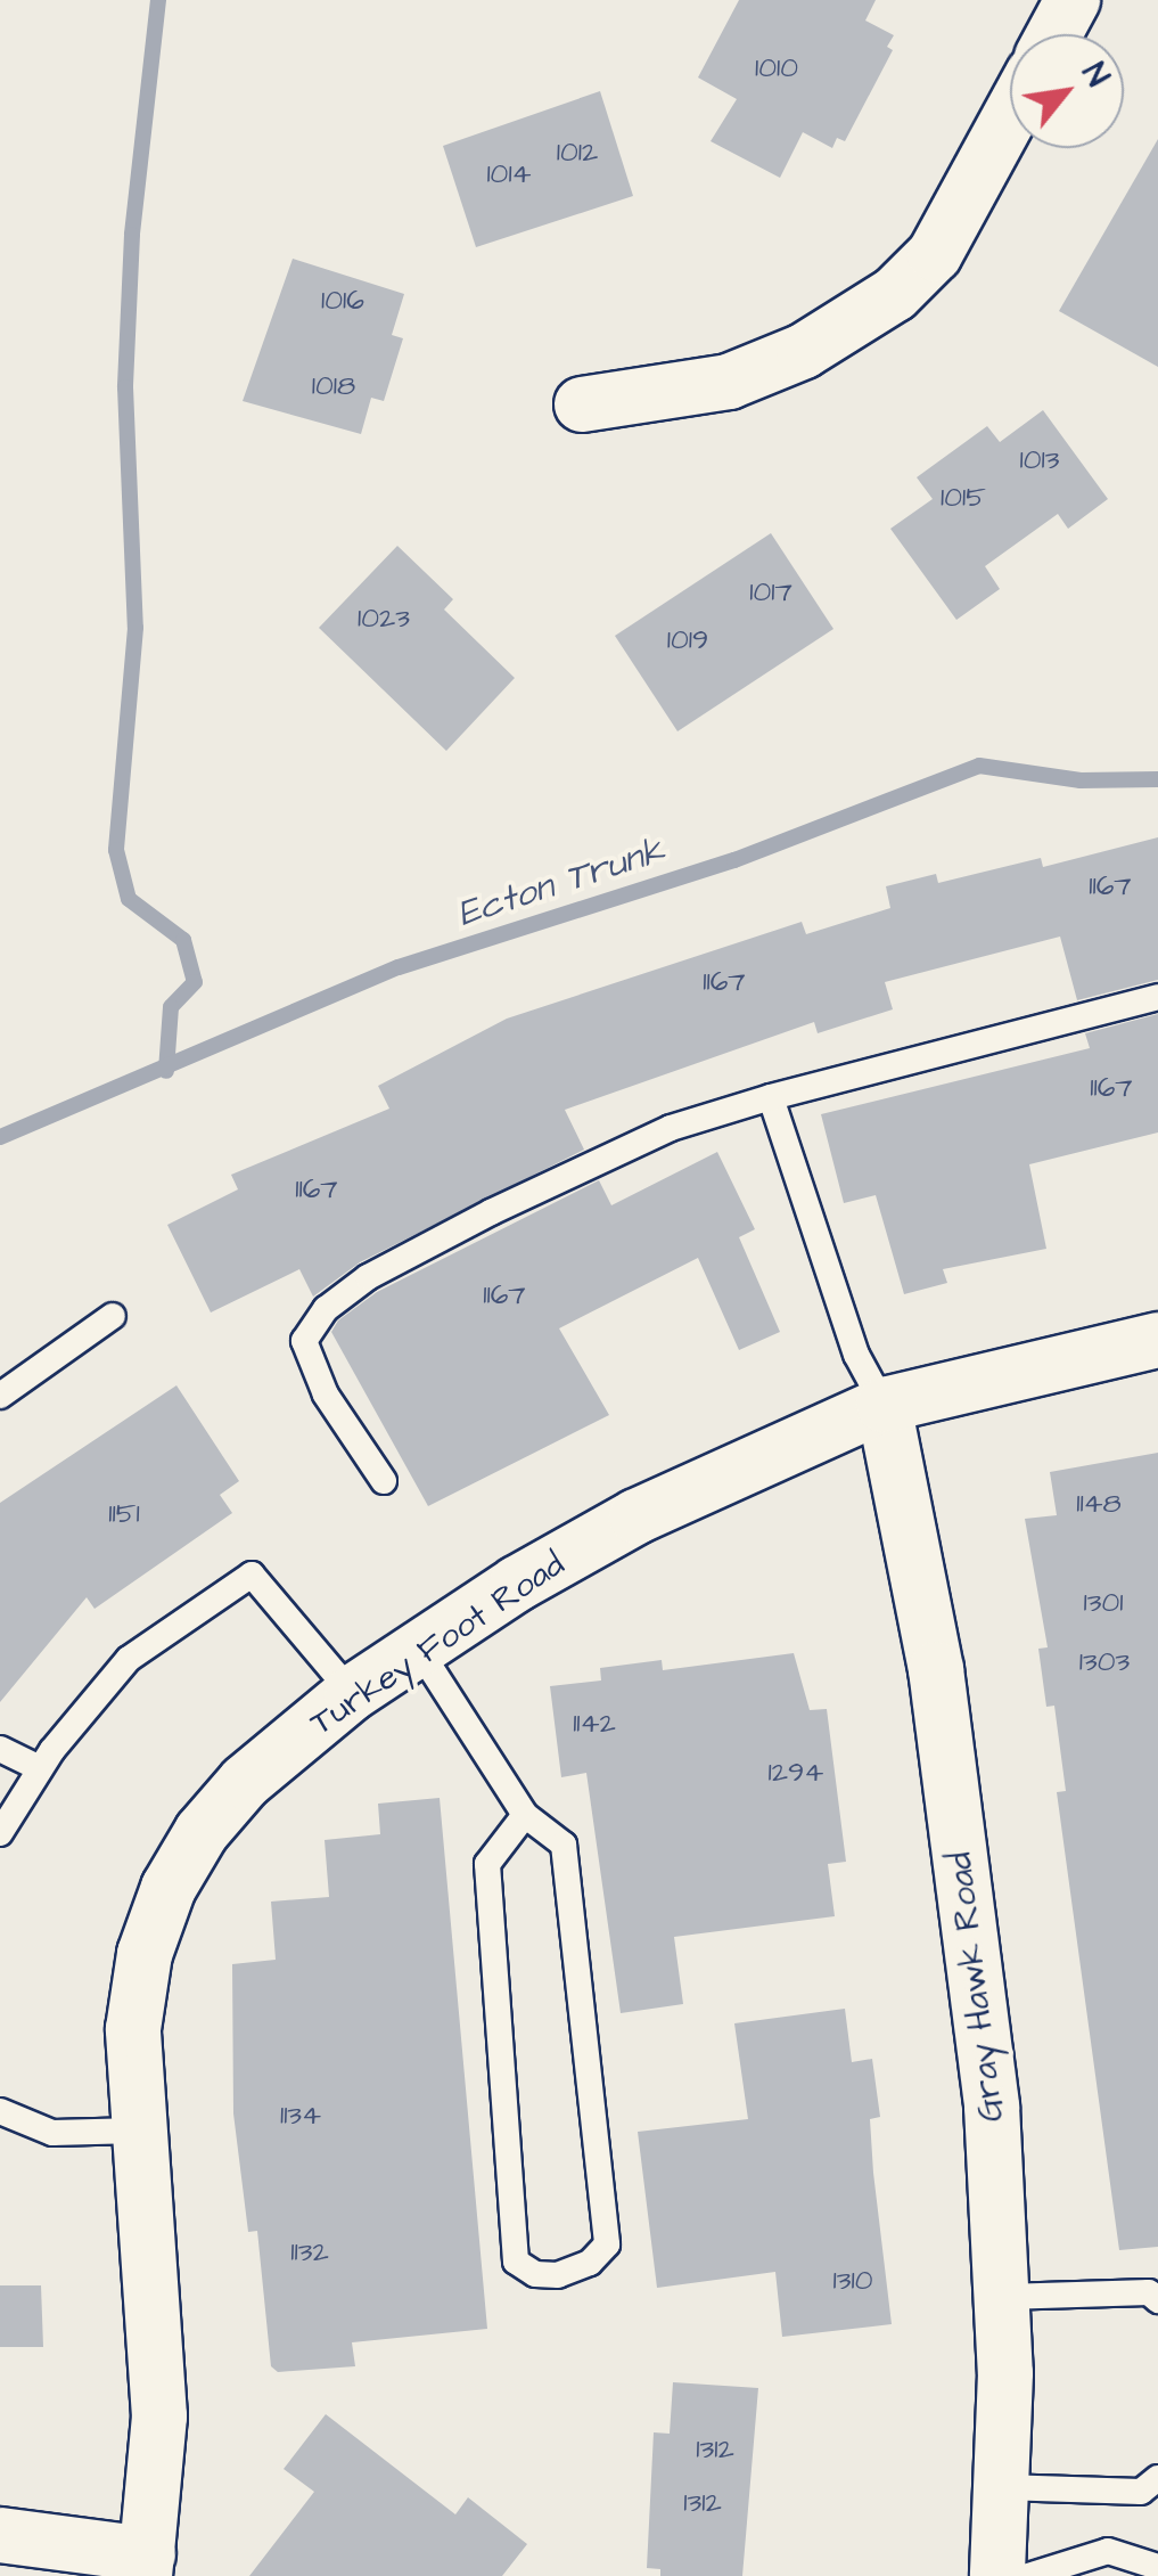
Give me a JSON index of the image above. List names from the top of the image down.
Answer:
{
  "streets": {
    "street": ["Turkey Foot Road", "Gray Hawk Road"]
  },
  "crossings": [
    ["Turkey Foot Road", "Gray Hawk Road"]
  ],
  "water": ["Ecton Trunk"],
  "house_numbers": [
    "1010",
    "1012",
    "1014",
    "1016",
    "1018",
    "1013",
    "1015",
    "1017",
    "1023",
    "1019",
    "1167",
    "1167",
    "1167",
    "1167",
    "1167",
    "1148",
    "1151",
    "1301",
    "1303",
    "1142",
    "1294",
    "1134",
    "1132",
    "1310",
    "1312",
    "1312"
  ],
  "north": "top right"
}
